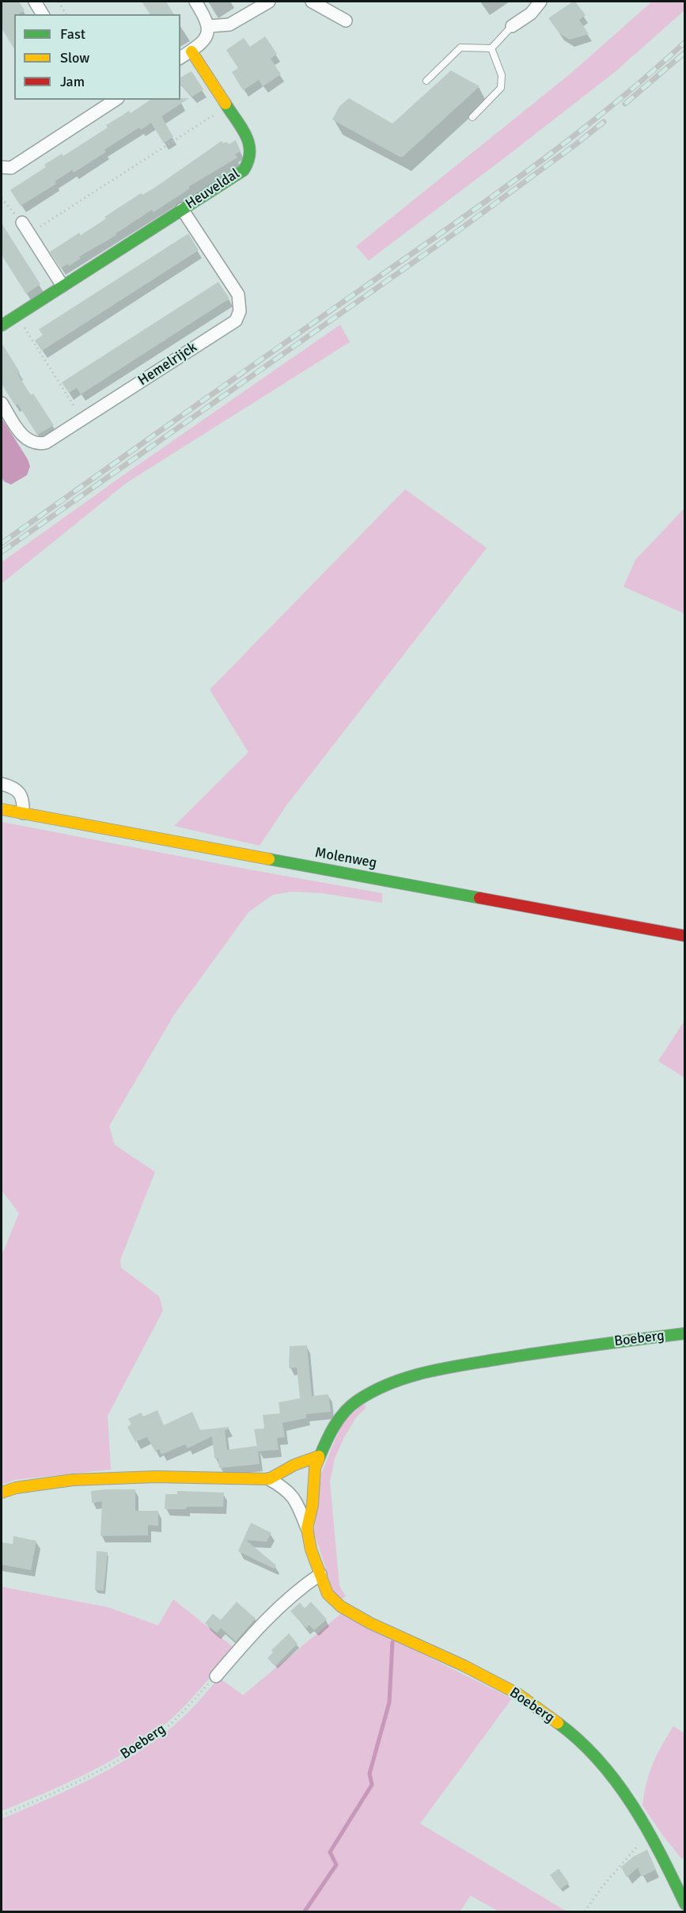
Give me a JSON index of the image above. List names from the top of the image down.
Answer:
{
  "streets": {
    "street": [
      "Heuveldal",
      "Hemelrijck",
      "Molenweg",
      "Boeberg"
    ]
  },
  "crossings": [
    ["Heuveldal", "Hemelrijck"]
  ],
  "legend": ["Fast", "Slow", "Jam"]
}
